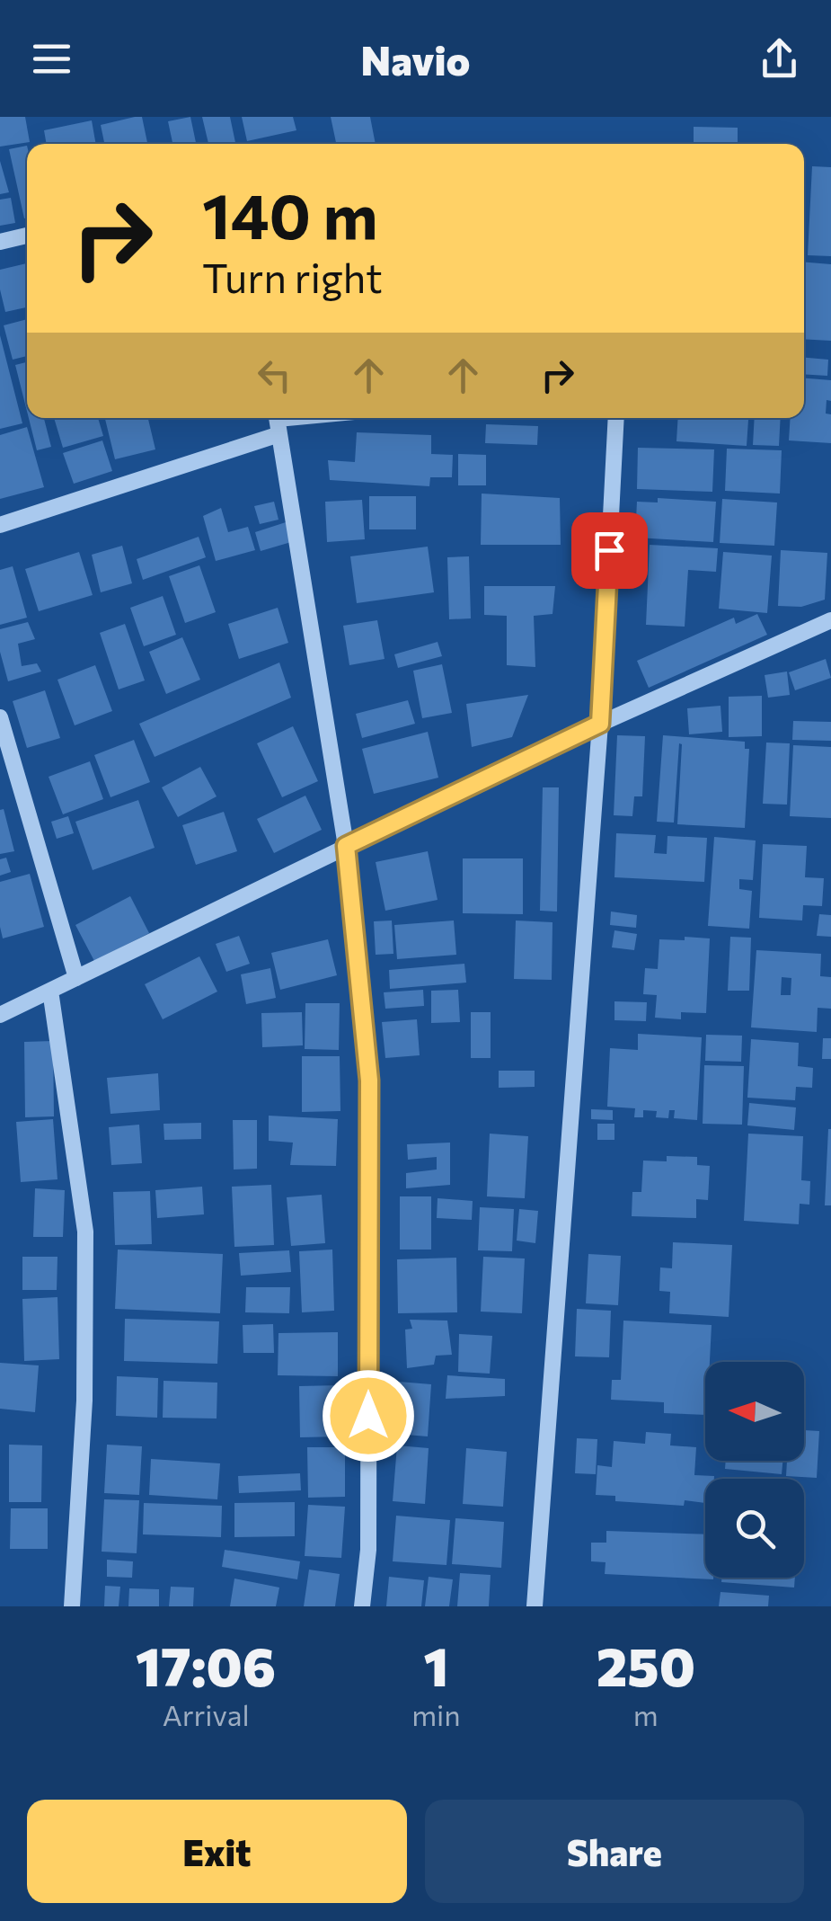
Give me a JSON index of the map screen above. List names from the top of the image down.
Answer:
{
  "north": "left",
  "page": {
    "header": "Navio",
    "turn": ["140 m", "Turn right"],
    "eta": [
      "17:06",
      "Arrival",
      "1",
      "min",
      "250",
      "m"
    ],
    "buttons": ["Exit", "Share"]
  }
}
